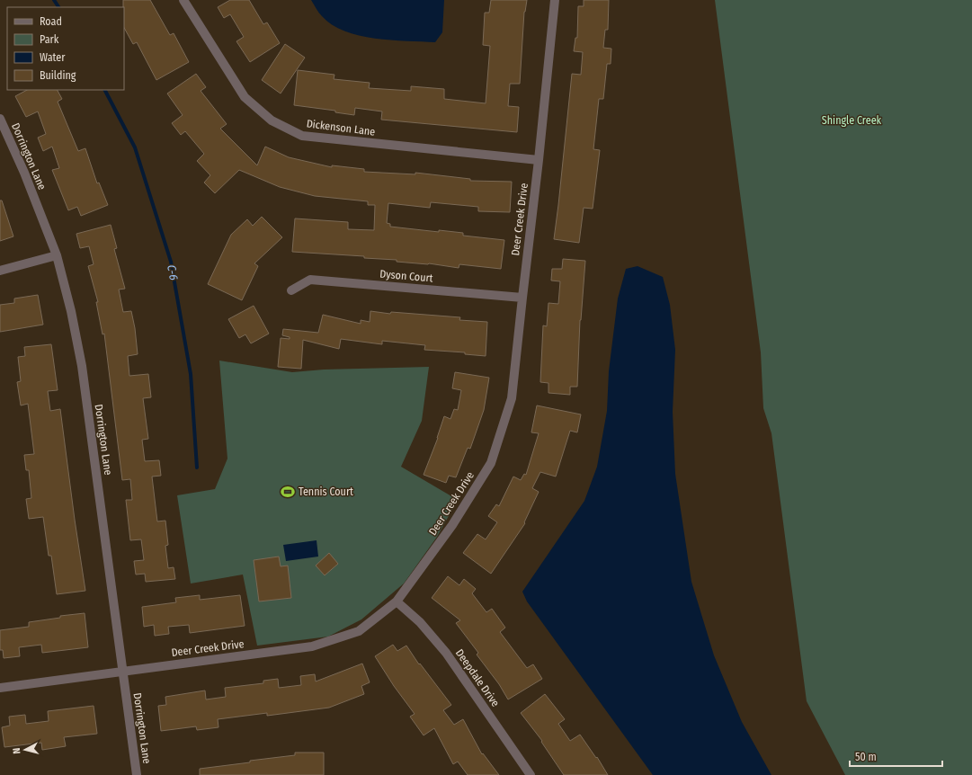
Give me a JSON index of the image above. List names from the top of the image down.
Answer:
{
  "streets": {
    "street": [
      "Dickenson Lane",
      "Dorrington Lane",
      "Deer Creek Drive",
      "Dyson Court",
      "Deepdale Drive"
    ]
  },
  "crossings": [
    ["Dickenson Lane", "Deer Creek Drive"],
    ["Dorrington Lane", "Deer Creek Drive"],
    ["Deer Creek Drive", "Dyson Court"],
    ["Deer Creek Drive", "Deepdale Drive"]
  ],
  "water": ["C-6"],
  "parks": ["Shingle Creek"],
  "places": {
    "sports": ["Tennis Court"]
  },
  "legend": [
    "Road",
    "Park",
    "Water",
    "Building"
  ],
  "scale_bar": "50 m",
  "north": "left"
}
